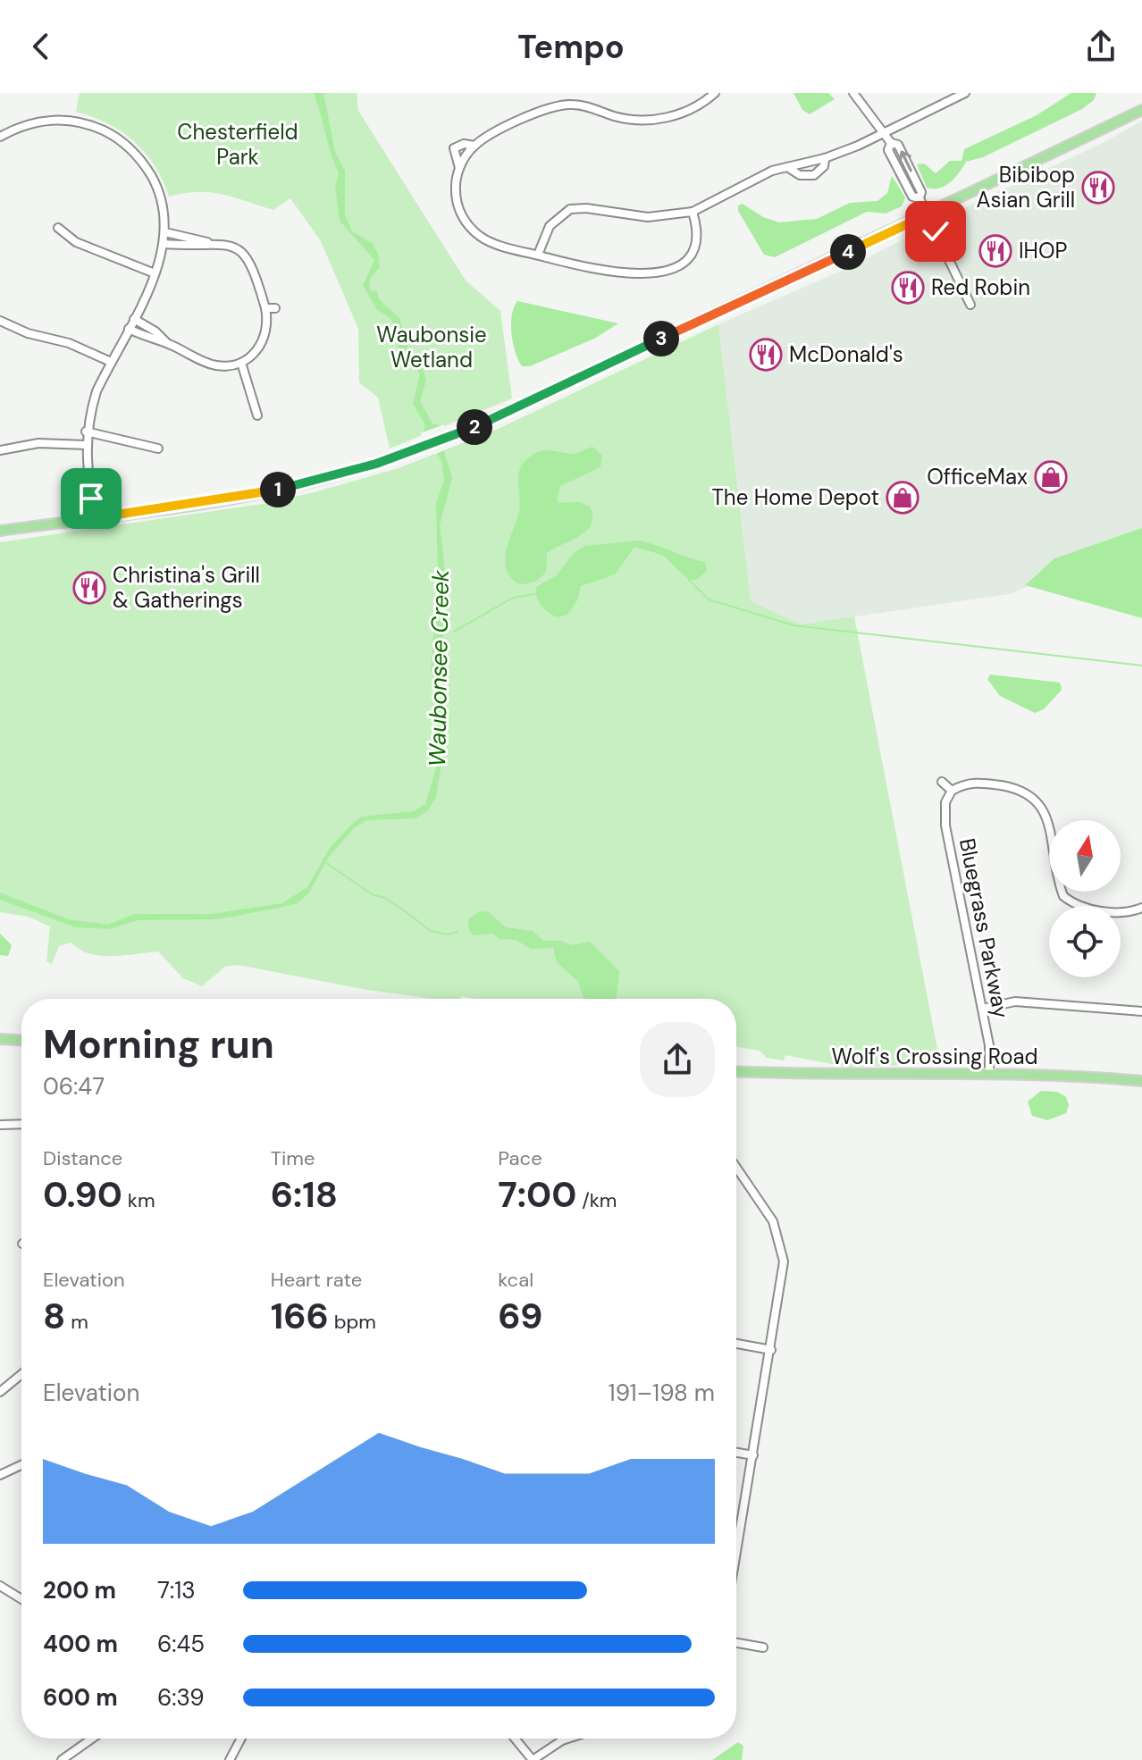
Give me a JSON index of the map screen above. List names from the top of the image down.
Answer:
{
  "streets": {
    "main road": ["Wolf's Crossing Road"],
    "street": ["Bluegrass Parkway"]
  },
  "crossings": [
    ["Bluegrass Parkway", "Wolf's Crossing Road"]
  ],
  "water": ["Waubonsee Creek"],
  "parks": ["Chesterfield Park", "Waubonsie Wetland"],
  "places": {
    "restaurant": [
      "Bibibop Asian Grill",
      "IHOP",
      "Red Robin",
      "McDonald's",
      "Christina's Grill & Gatherings"
    ],
    "shop": ["OfficeMax", "The Home Depot"]
  },
  "north": "top",
  "page": {
    "header": "Tempo",
    "pins": [
      "4",
      "3",
      "2",
      "1"
    ],
    "heading": ["Morning run", "06:47"],
    "stats": [
      ["Distance", "0.90 km"],
      ["Time", "6:18"],
      ["Pace", "7:00 /km"],
      ["Elevation", "8 m"],
      ["Heart rate", "166 bpm"],
      ["kcal", "69"]
    ],
    "chart": ["Elevation", "191–198 m"],
    "list": [
      {
        "name": "200 m",
        "note": "7:13"
      },
      {
        "name": "400 m",
        "note": "6:45"
      },
      {
        "name": "600 m",
        "note": "6:39"
      }
    ]
  }
}
